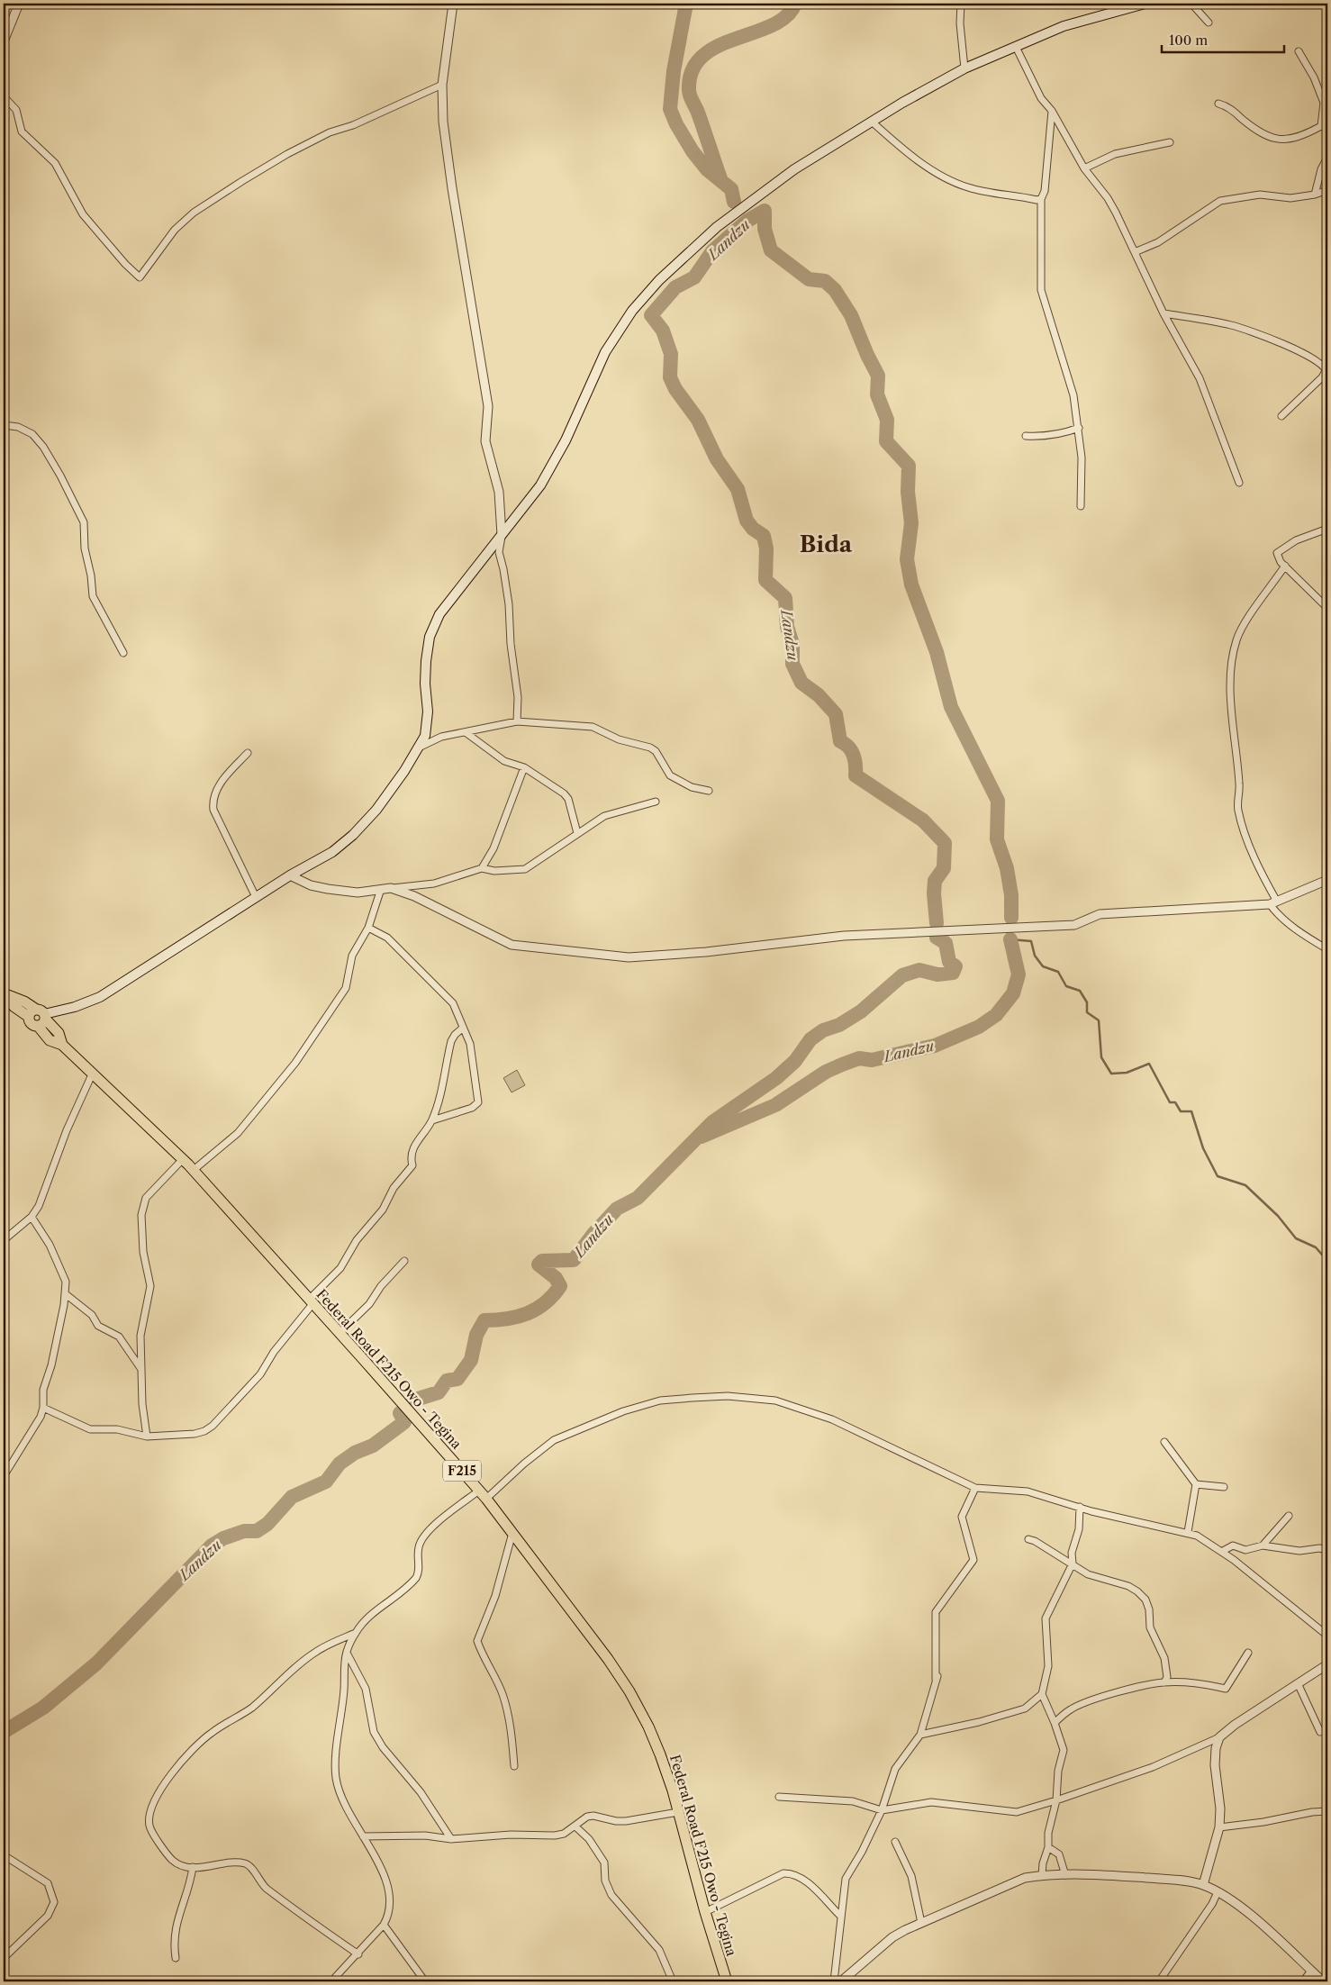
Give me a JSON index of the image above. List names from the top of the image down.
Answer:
{
  "streets": {
    "main road": ["Federal Road F215 Owo - Tegina", "F215"]
  },
  "crossings": [
    ["Federal Road F215 Owo - Tegina", "F215"]
  ],
  "districts": ["Bida"],
  "water": ["Landzu"],
  "scale_bar": "100 m"
}
